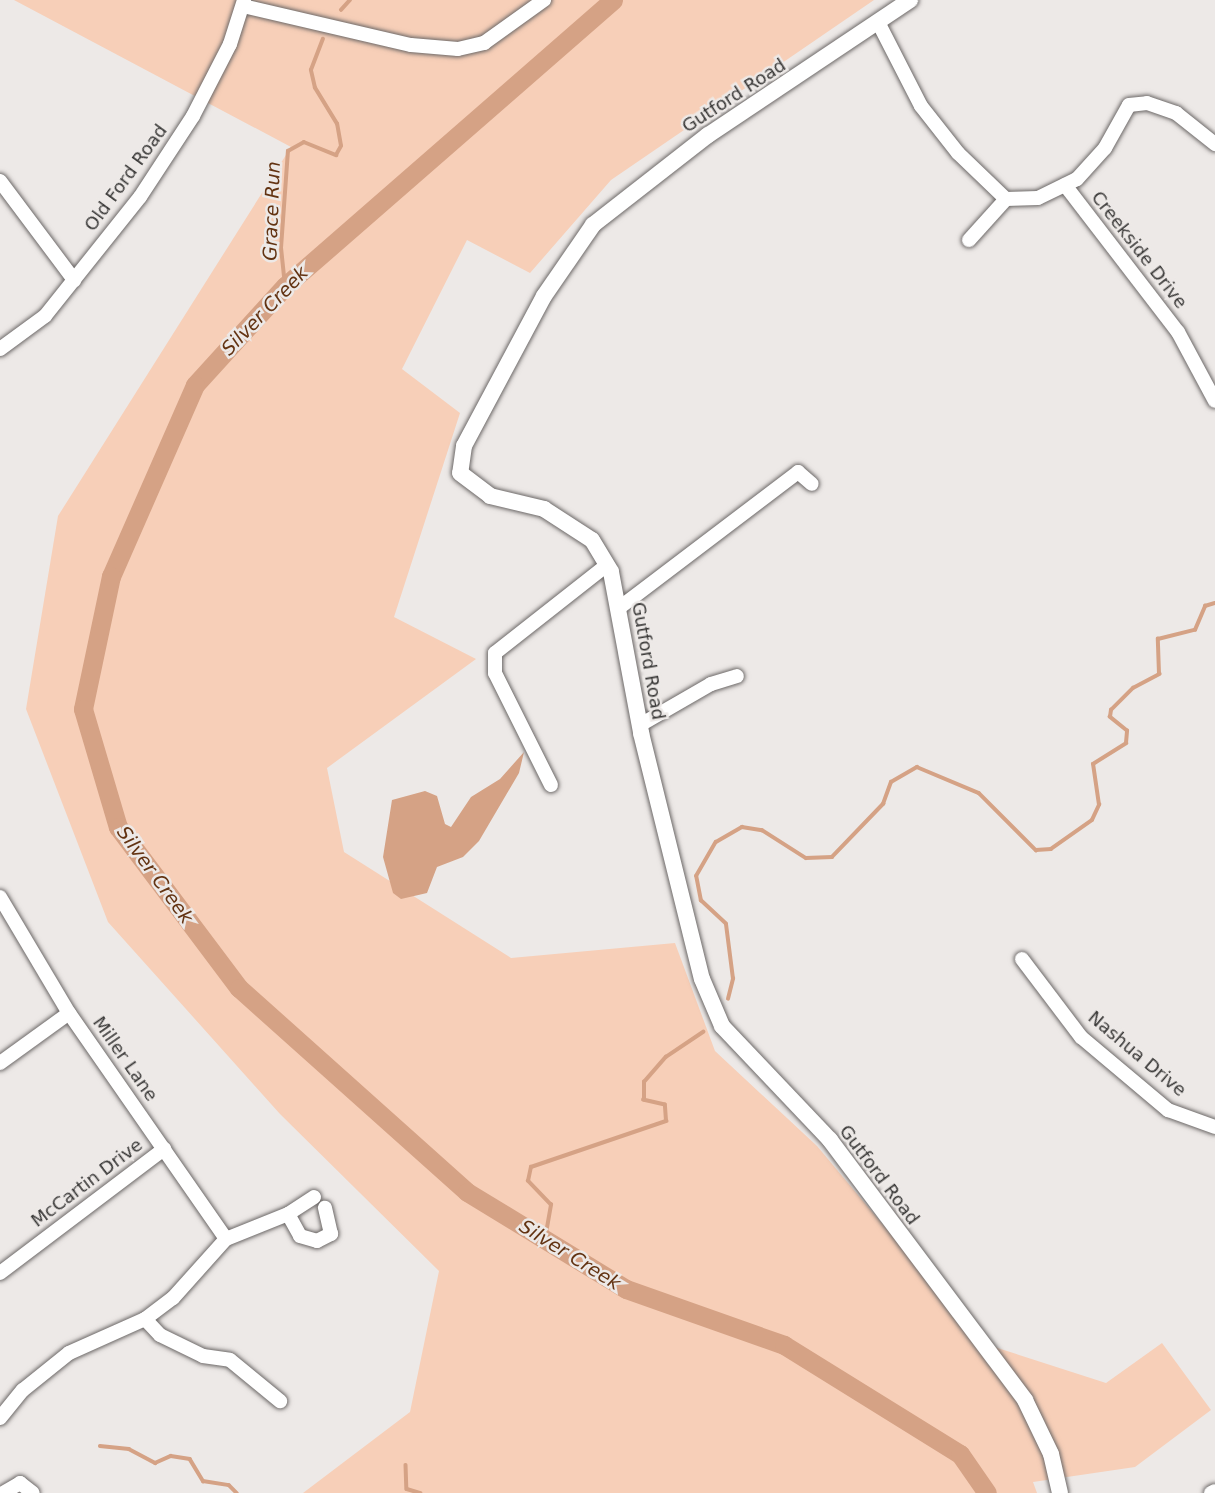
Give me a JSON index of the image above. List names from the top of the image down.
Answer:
{
  "streets": {
    "street": [
      "Gutford Road",
      "Old Ford Road",
      "Creekside Drive",
      "Nashua Drive",
      "Miller Lane",
      "McCartin Drive"
    ]
  },
  "crossings": [
    ["Miller Lane", "McCartin Drive"]
  ],
  "water": ["Grace Run", "Silver Creek"]
}
